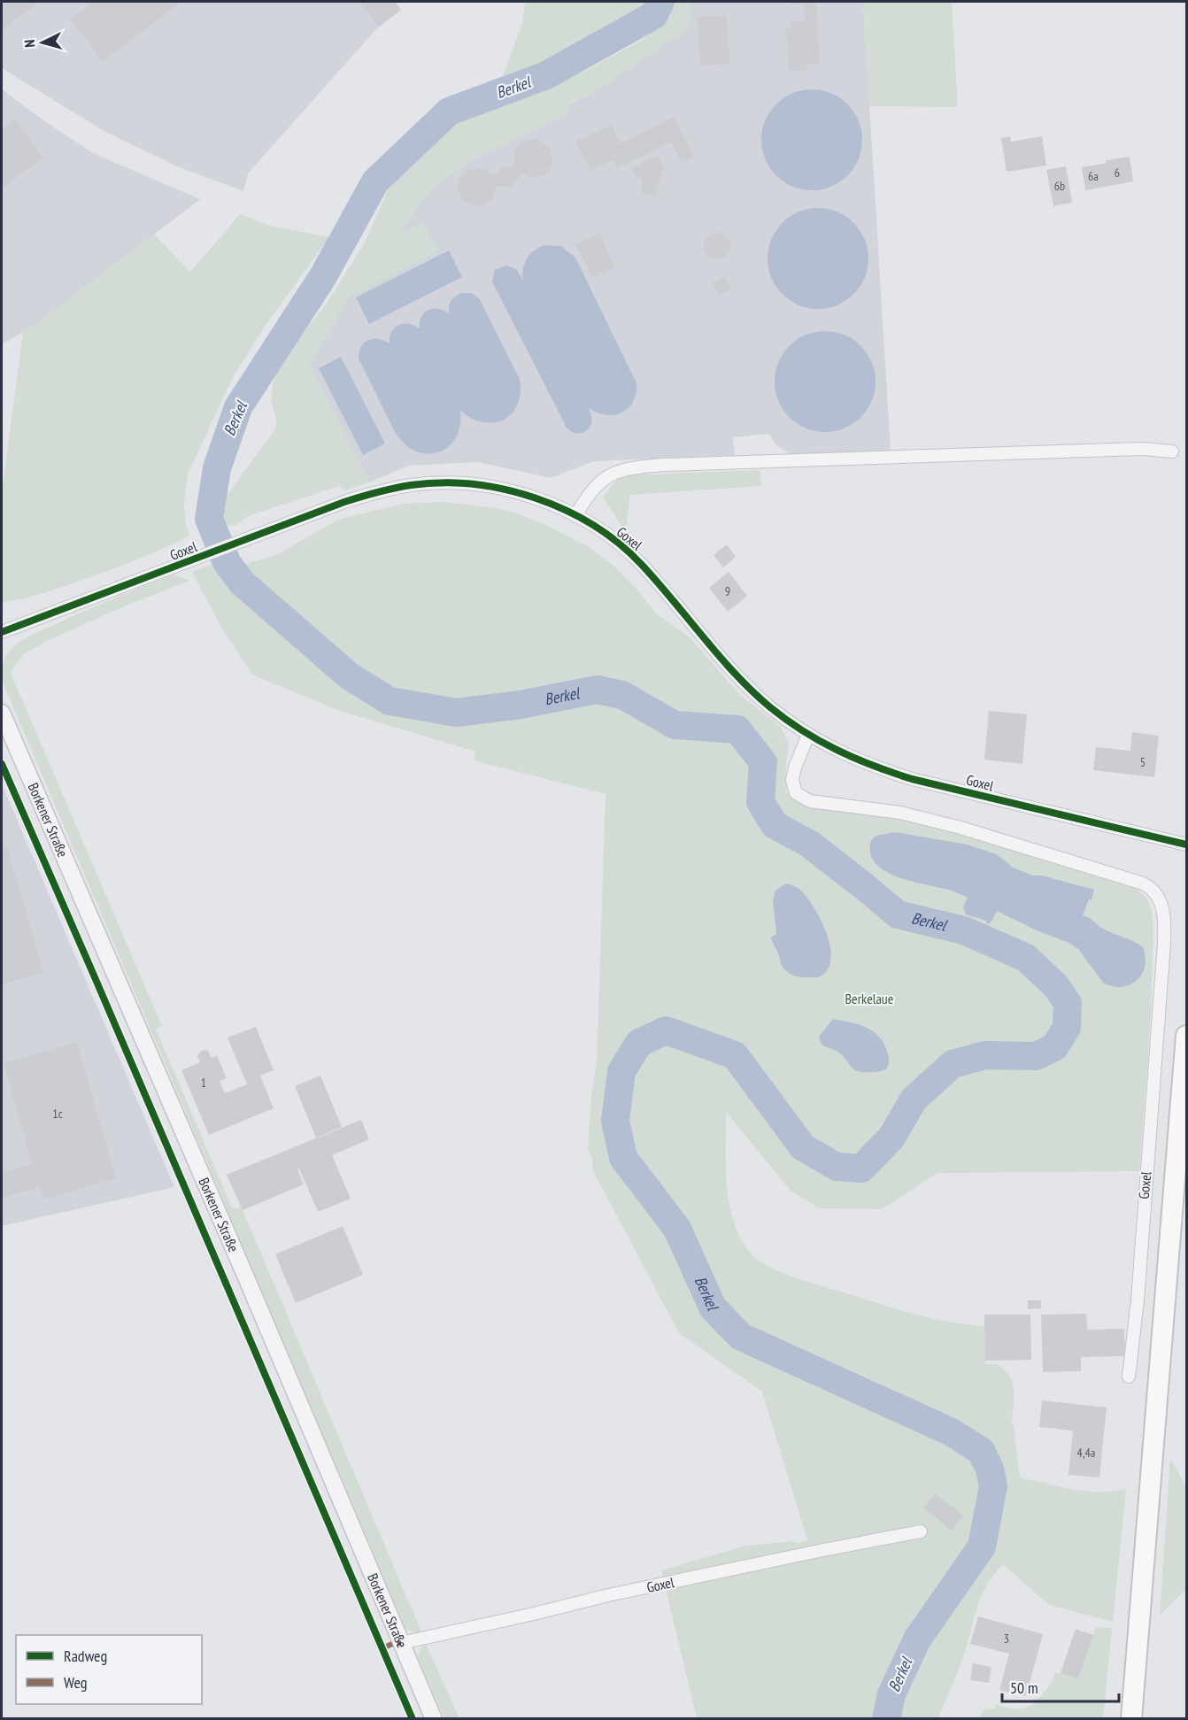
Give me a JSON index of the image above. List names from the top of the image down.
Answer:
{
  "streets": {
    "street": ["Goxel", "Borkener Straße"]
  },
  "crossings": [
    ["Goxel", "Borkener Straße"]
  ],
  "water": ["Berkel"],
  "parks": ["Berkelaue"],
  "house_numbers": [
    "6",
    "6a",
    "6b",
    "9",
    "5",
    "1",
    "1c",
    "4,4a",
    "3"
  ],
  "legend": ["Radweg", "Weg"],
  "scale_bar": "50 m",
  "north": "left"
}
